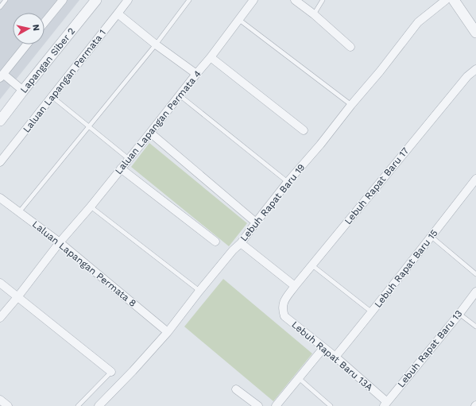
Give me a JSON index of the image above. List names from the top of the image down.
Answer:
{
  "streets": {
    "street": [
      "Lapangan Siber 2",
      "Laluan Lapangan Permata 1",
      "Laluan Lapangan Permata 4",
      "Lebuh Rapat Baru 17",
      "Lebuh Rapat Baru 19",
      "Laluan Lapangan Permata 8",
      "Lebuh Rapat Baru 15",
      "Lebuh Rapat Baru 13",
      "Lebuh Rapat Baru 13A"
    ]
  },
  "crossings": [
    ["Laluan Lapangan Permata 4", "Laluan Lapangan Permata 8"],
    ["Lebuh Rapat Baru 17", "Lebuh Rapat Baru 13A"],
    ["Lebuh Rapat Baru 19", "Laluan Lapangan Permata 8"],
    ["Lebuh Rapat Baru 15", "Lebuh Rapat Baru 13A"],
    ["Lebuh Rapat Baru 13", "Lebuh Rapat Baru 13A"]
  ],
  "north": "right"
}
